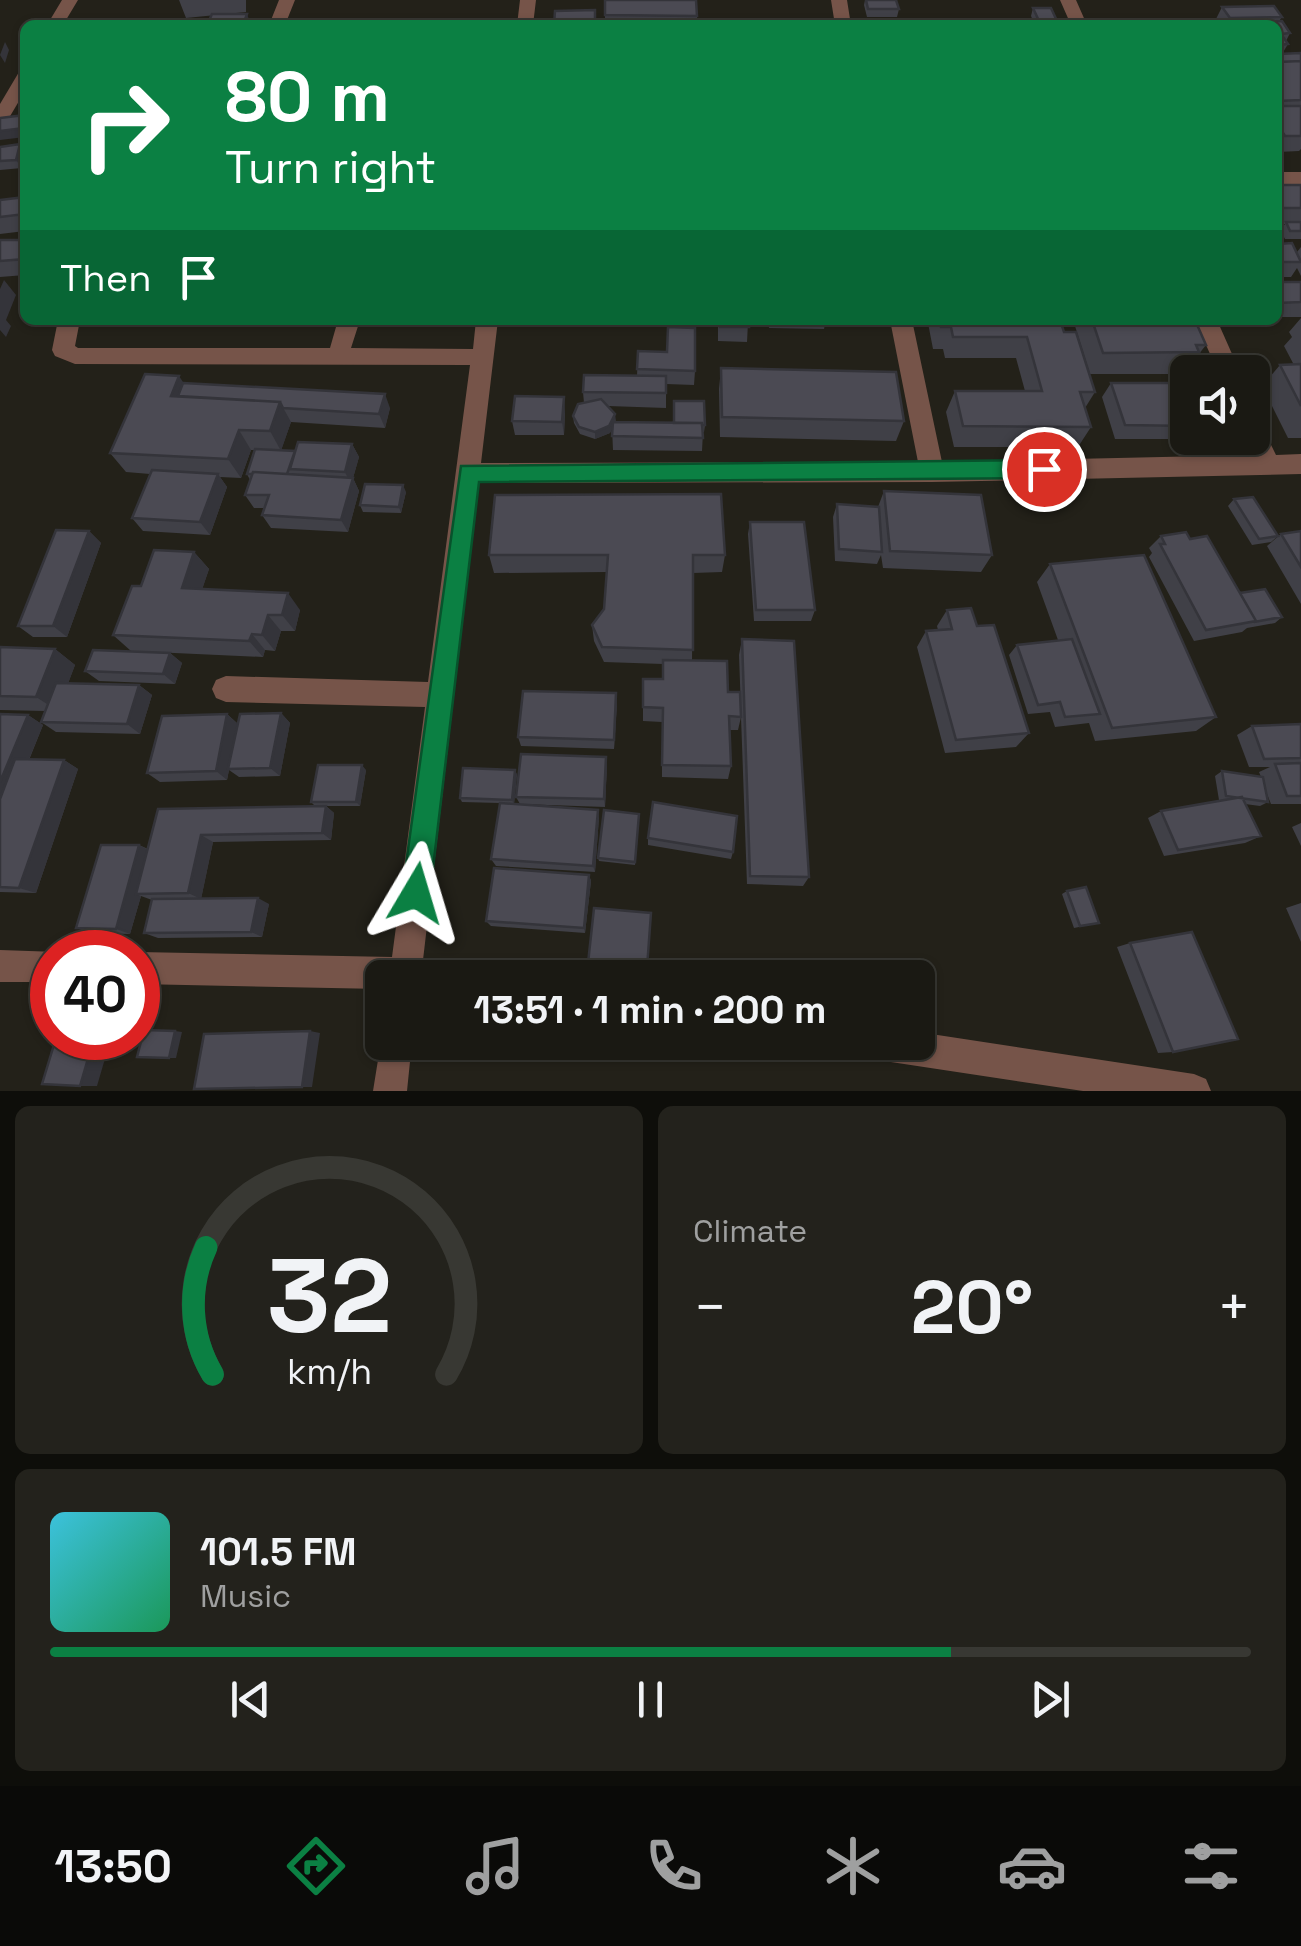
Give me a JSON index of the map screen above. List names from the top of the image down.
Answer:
{
  "page": {
    "turn": ["80 m", "Turn right"],
    "then": "Then",
    "limit": "40",
    "trip": "13:51 · 1 min · 200 m",
    "tile": "Climate",
    "heat": ["−", "20°", "+"],
    "song": ["101.5 FM", "Music"],
    "tabs": "13:50",
    "gauge": ["32", "km/h"]
  }
}
